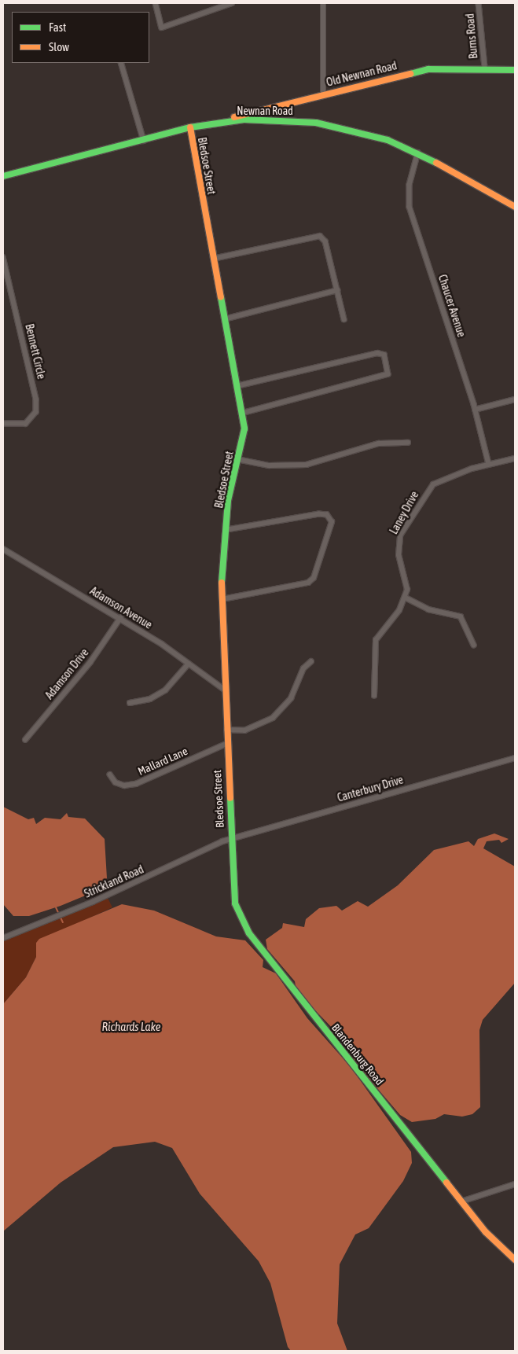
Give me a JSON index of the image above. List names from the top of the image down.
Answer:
{
  "streets": {
    "street": [
      "Burns Road",
      "Old Newnan Road",
      "Newnan Road",
      "Bledsoe Street",
      "Chaucer Avenue",
      "Bennett Circle",
      "Laney Drive",
      "Adamson Avenue",
      "Adamson Drive",
      "Mallard Lane",
      "Canterbury Drive",
      "Strickland Road",
      "Blandenburg Road"
    ]
  },
  "crossings": [
    ["Burns Road", "Old Newnan Road"],
    ["Old Newnan Road", "Newnan Road"],
    ["Newnan Road", "Bledsoe Street"],
    ["Newnan Road", "Chaucer Avenue"],
    ["Bledsoe Street", "Adamson Avenue"],
    ["Bledsoe Street", "Mallard Lane"],
    ["Bledsoe Street", "Canterbury Drive"],
    ["Bledsoe Street", "Strickland Road"],
    ["Bledsoe Street", "Blandenburg Road"],
    ["Chaucer Avenue", "Laney Drive"],
    ["Adamson Avenue", "Adamson Drive"],
    ["Canterbury Drive", "Strickland Road"],
    ["Canterbury Drive", "Blandenburg Road"],
    ["Strickland Road", "Blandenburg Road"]
  ],
  "water": ["Richards Lake"],
  "legend": ["Fast", "Slow"]
}
